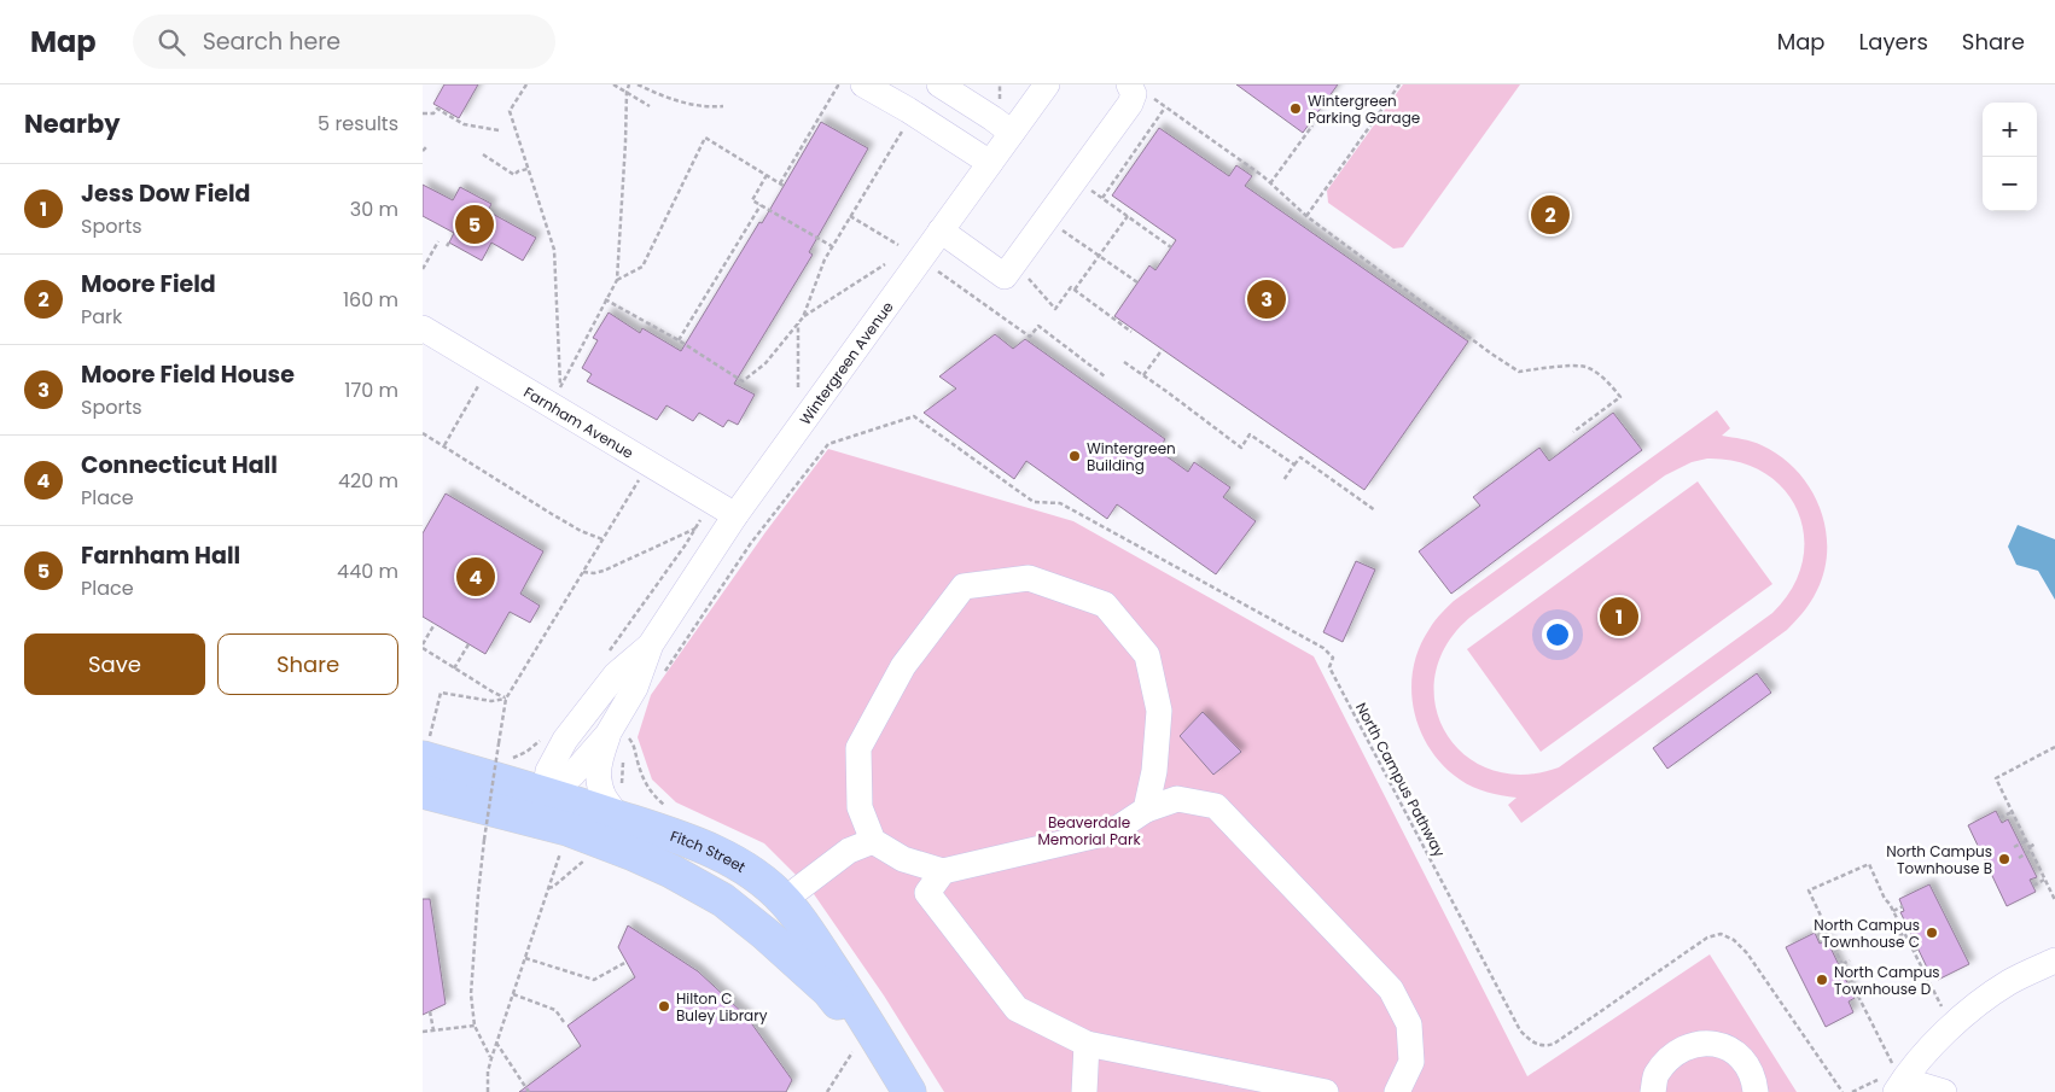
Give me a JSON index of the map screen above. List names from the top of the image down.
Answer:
{
  "streets": {
    "main road": ["Fitch Street"],
    "street": ["Wintergreen Avenue", "Farnham Avenue"],
    "path": ["North Campus Pathway"]
  },
  "crossings": [
    ["Wintergreen Avenue", "Farnham Avenue"],
    ["Wintergreen Avenue", "Fitch Street"]
  ],
  "parks": ["Beaverdale Memorial Park"],
  "places": [
    "Wintergreen Parking Garage",
    "Wintergreen Building",
    "North Campus Townhouse B",
    "North Campus Townhouse C",
    "North Campus Townhouse D",
    "Hilton C Buley Library"
  ],
  "page": {
    "header": "Map",
    "search": "Search here",
    "nav": ["Map", "Layers", "Share"],
    "heading": ["Nearby", "5 results"],
    "map_buttons": ["+", "−"],
    "list": [
      {
        "mark": "1",
        "name": "Jess Dow Field",
        "note": "Sports",
        "value": "30 m"
      },
      {
        "mark": "2",
        "name": "Moore Field",
        "note": "Park",
        "value": "160 m"
      },
      {
        "mark": "3",
        "name": "Moore Field House",
        "note": "Sports",
        "value": "170 m"
      },
      {
        "mark": "4",
        "name": "Connecticut Hall",
        "note": "Place",
        "value": "420 m"
      },
      {
        "mark": "5",
        "name": "Farnham Hall",
        "note": "Place",
        "value": "440 m"
      }
    ],
    "pins": [
      "2",
      "5",
      "3",
      "4",
      "1"
    ],
    "buttons": ["Save", "Share"]
  }
}
